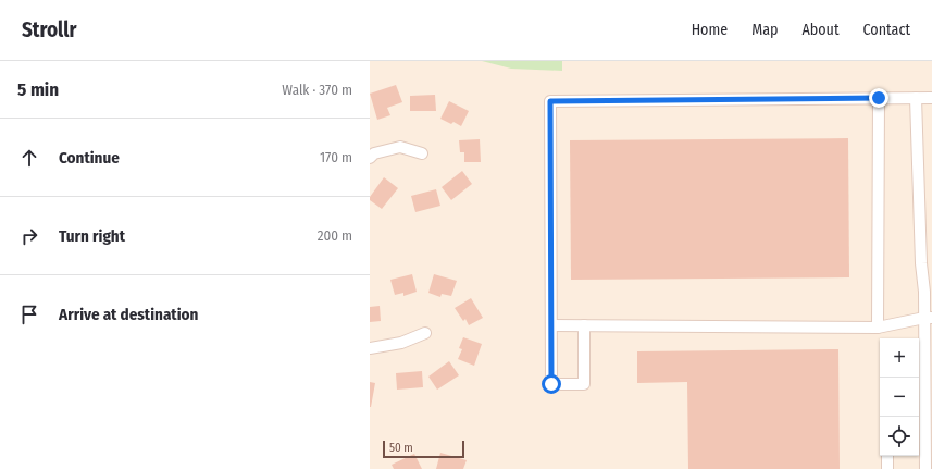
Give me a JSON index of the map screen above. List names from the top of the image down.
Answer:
{
  "scale_bar": "50 m",
  "page": {
    "header": "Strollr",
    "nav": [
      "Home",
      "Map",
      "About",
      "Contact"
    ],
    "heading": ["5 min", "Walk · 370 m"],
    "list": [
      ["Continue", "170 m"],
      ["Turn right", "200 m"],
      "Arrive at destination"
    ],
    "map_buttons": ["+", "−"],
    "scale": "50 m"
  }
}
